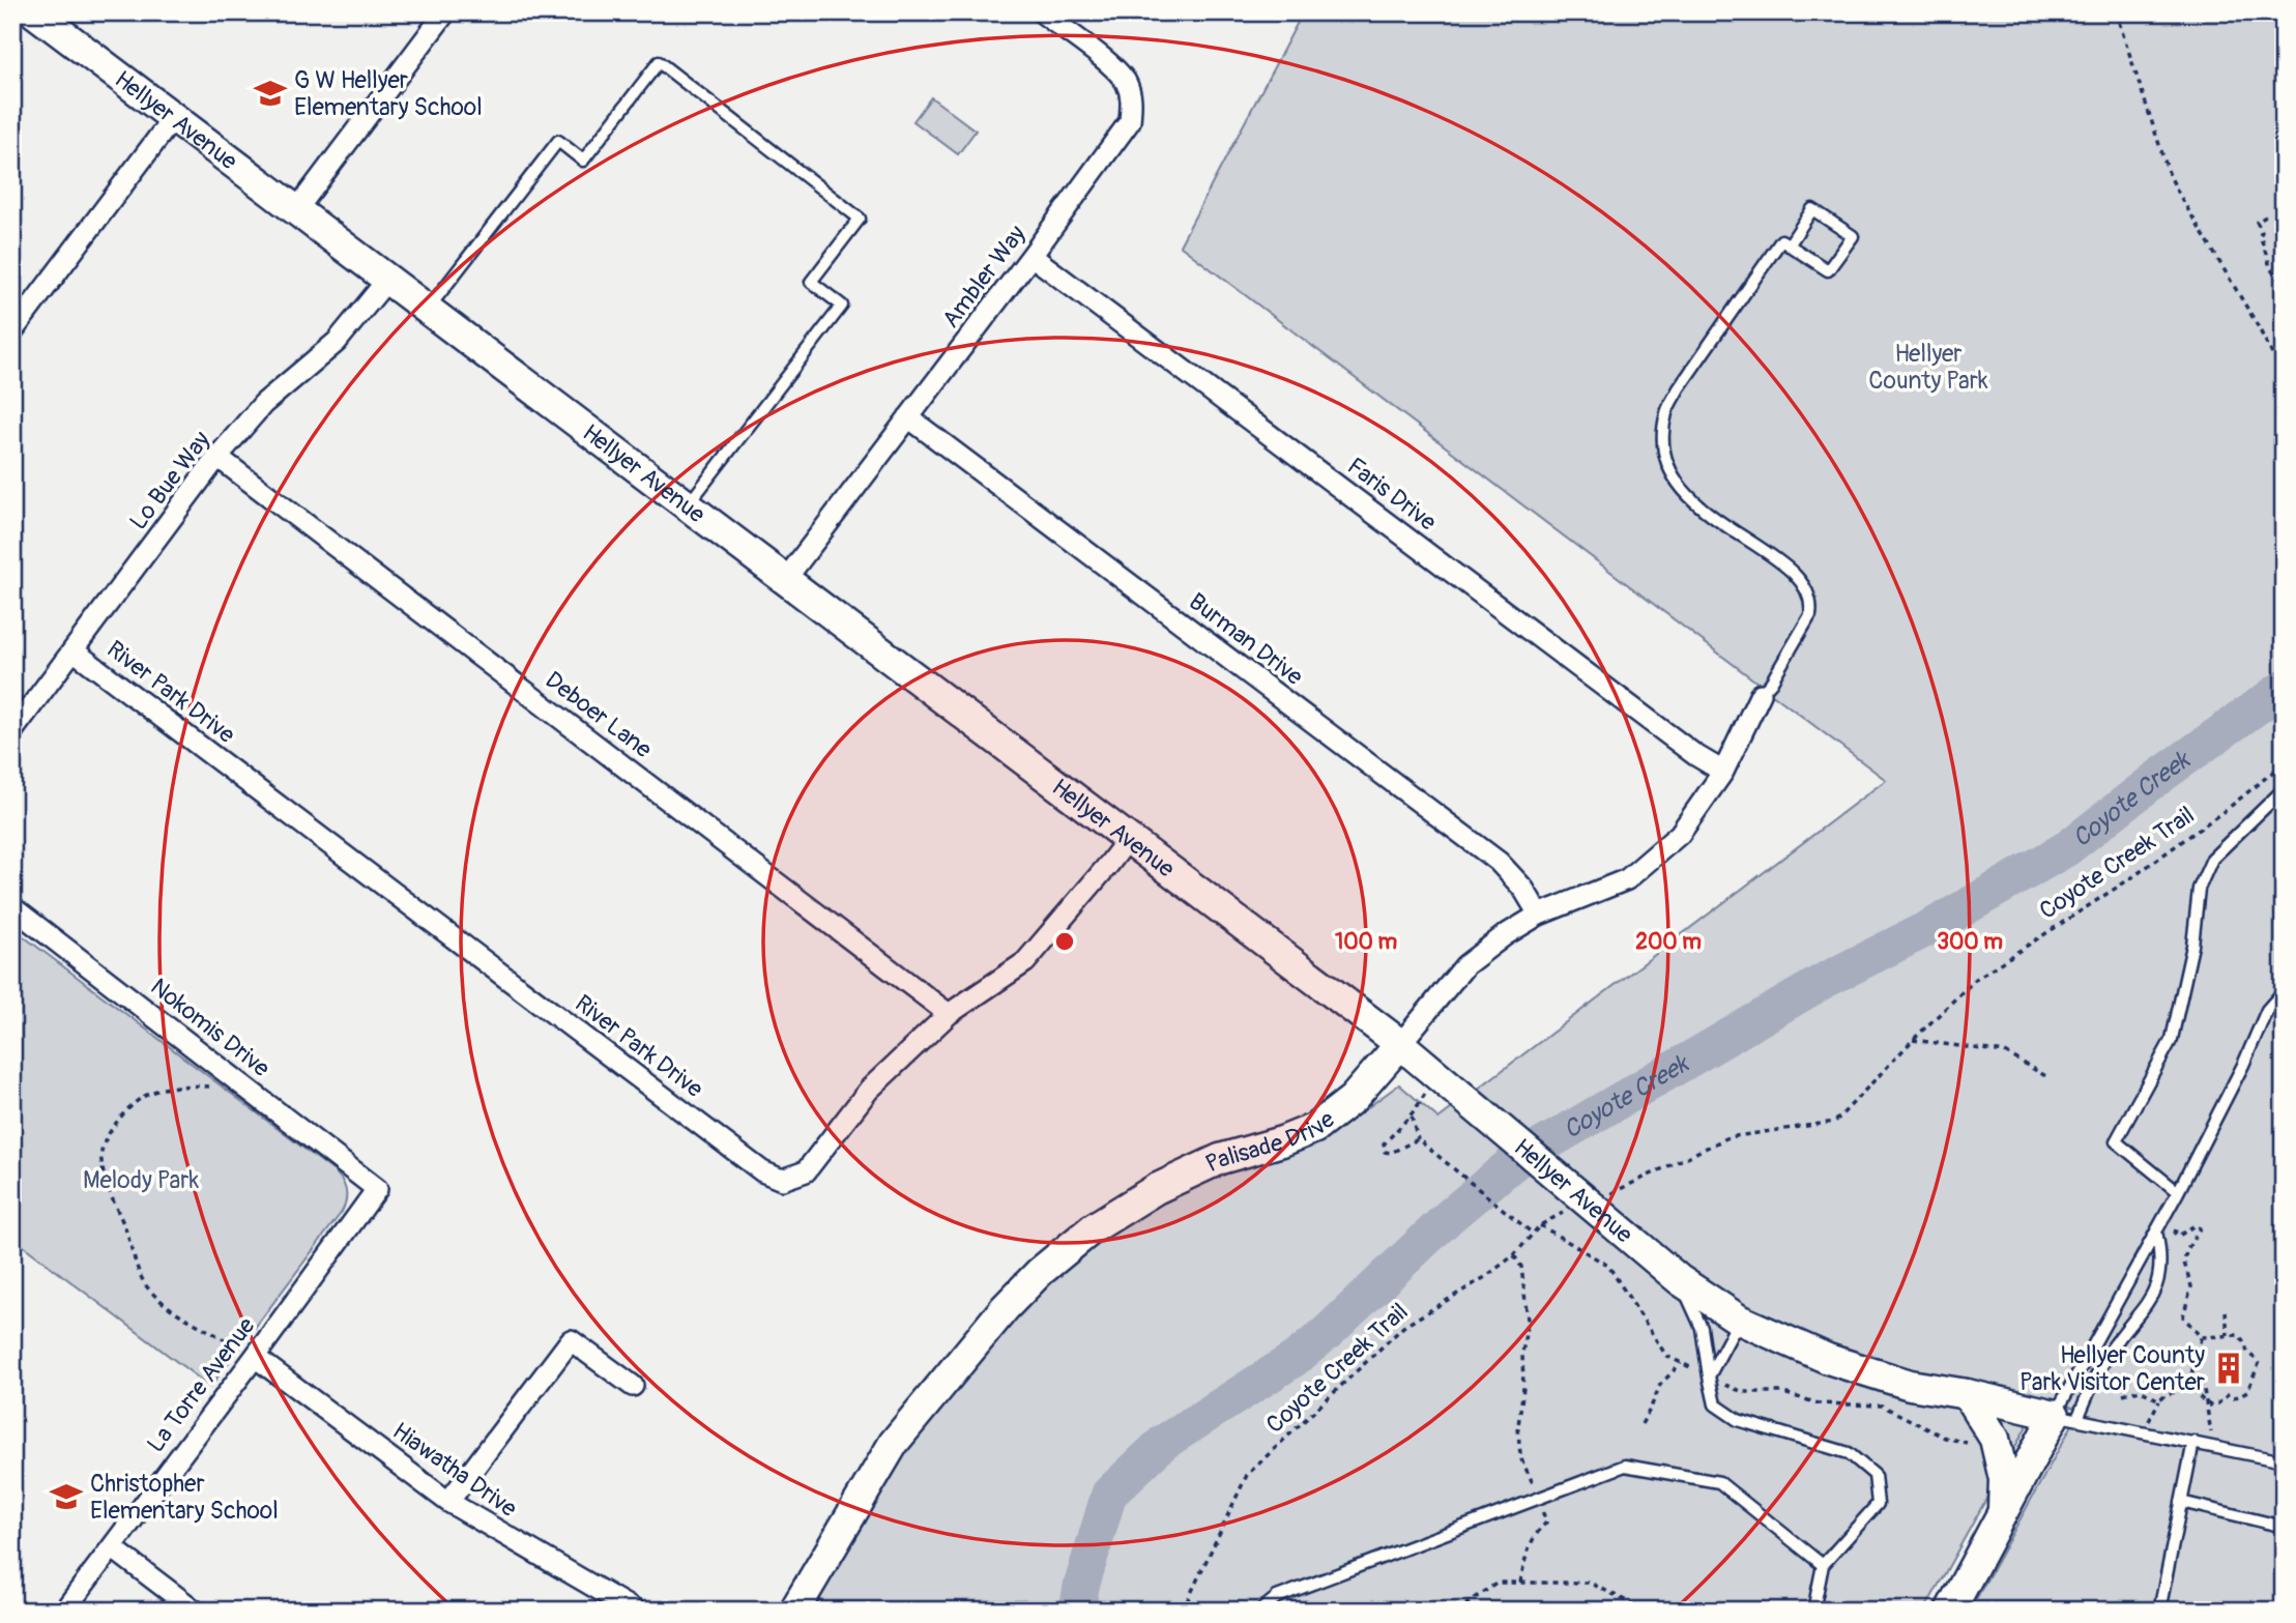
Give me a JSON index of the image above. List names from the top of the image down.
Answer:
{
  "streets": {
    "street": [
      "Hellyer Avenue",
      "Ambler Way",
      "Lo Bue Way",
      "Faris Drive",
      "Burman Drive",
      "River Park Drive",
      "Deboer Lane",
      "Nokomis Drive",
      "Palisade Drive",
      "La Torre Avenue",
      "Hiawatha Drive"
    ],
    "path": ["Coyote Creek Trail"]
  },
  "crossings": [
    ["Hellyer Avenue", "Ambler Way"],
    ["Hellyer Avenue", "Lo Bue Way"],
    ["Hellyer Avenue", "River Park Drive"],
    ["Hellyer Avenue", "Coyote Creek Trail"],
    ["Hellyer Avenue", "Palisade Drive"],
    ["Ambler Way", "Faris Drive"],
    ["Ambler Way", "Burman Drive"],
    ["Lo Bue Way", "River Park Drive"],
    ["Lo Bue Way", "Deboer Lane"],
    ["Faris Drive", "Palisade Drive"],
    ["Burman Drive", "Palisade Drive"],
    ["River Park Drive", "Deboer Lane"],
    ["Nokomis Drive", "La Torre Avenue"],
    ["La Torre Avenue", "Hiawatha Drive"]
  ],
  "water": ["Coyote Creek"],
  "parks": ["Hellyer County Park", "Melody Park"],
  "places": {
    "school or university": ["G W Hellyer Elementary School", "Christopher Elementary School"],
    "building": ["Hellyer County Park Visitor Center"]
  },
  "rings": ["100 m", "200 m", "300 m"]
}
